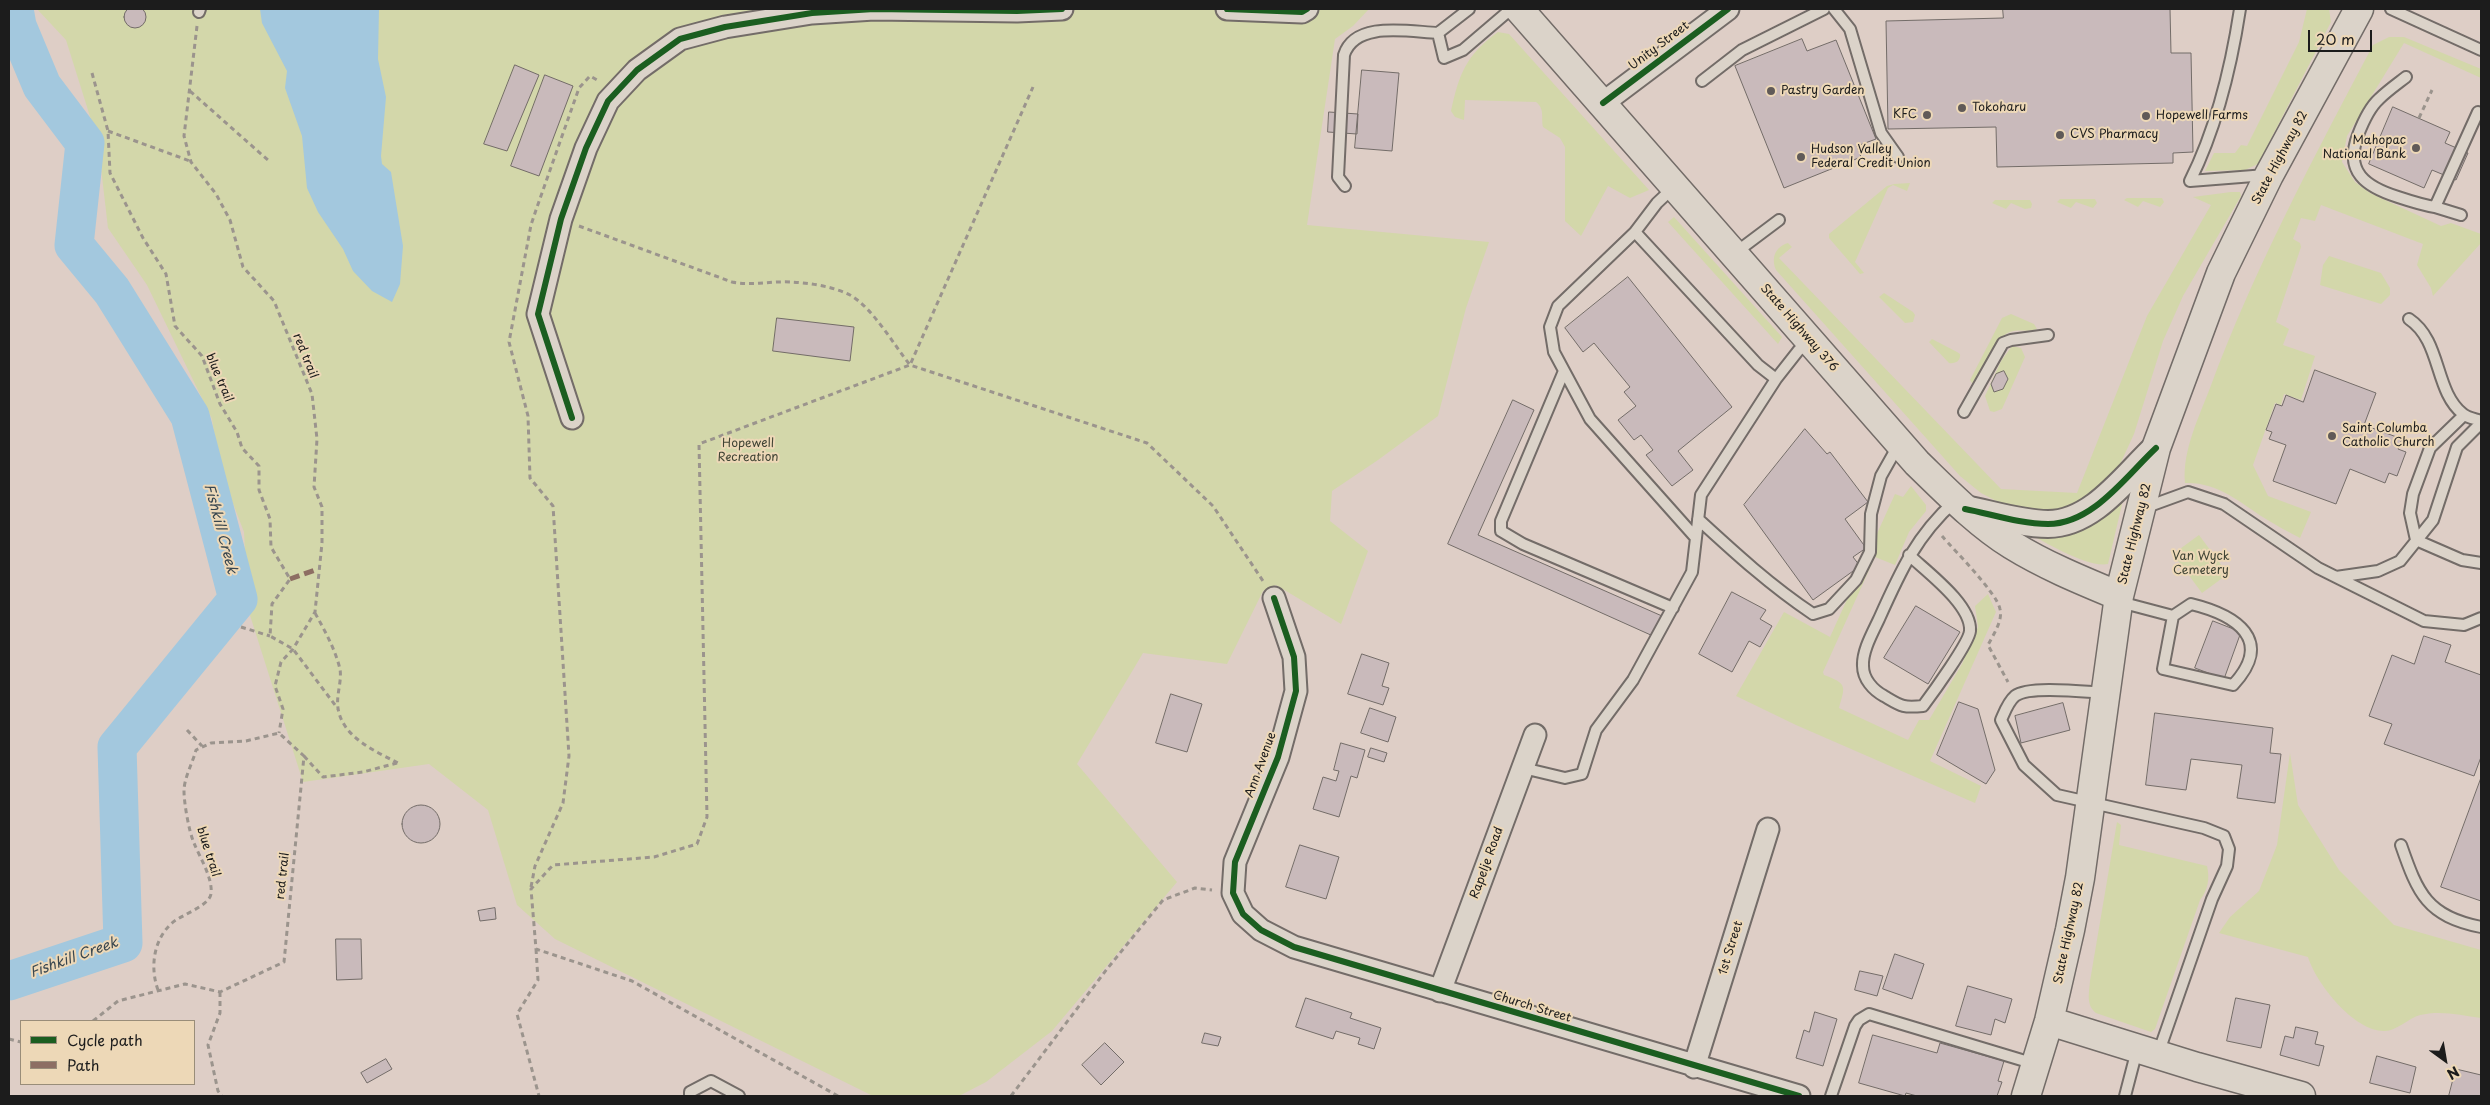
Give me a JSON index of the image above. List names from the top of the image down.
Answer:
{
  "streets": {
    "main road": ["State Highway 82", "State Highway 376"],
    "street": [
      "Unity Street",
      "Ann Avenue",
      "Rapelje Road",
      "1st Street",
      "Church Street"
    ],
    "path": ["red trail", "blue trail"]
  },
  "crossings": [
    ["Unity Street", "State Highway 376"],
    ["State Highway 82", "State Highway 376"],
    ["Ann Avenue", "Church Street"],
    ["Rapelje Road", "Church Street"],
    ["1st Street", "Church Street"]
  ],
  "water": ["Fishkill Creek"],
  "parks": ["Hopewell Recreation", "Van Wyck Cemetery"],
  "places": [
    "Pastry Garden",
    "Tokoharu",
    "KFC",
    "Hopewell Farms",
    "CVS Pharmacy",
    "Mahopac National Bank",
    "Hudson Valley Federal Credit Union",
    "Saint Columba Catholic Church"
  ],
  "legend": ["Cycle path", "Path"],
  "scale_bar": "20 m",
  "north": "bottom right"
}
